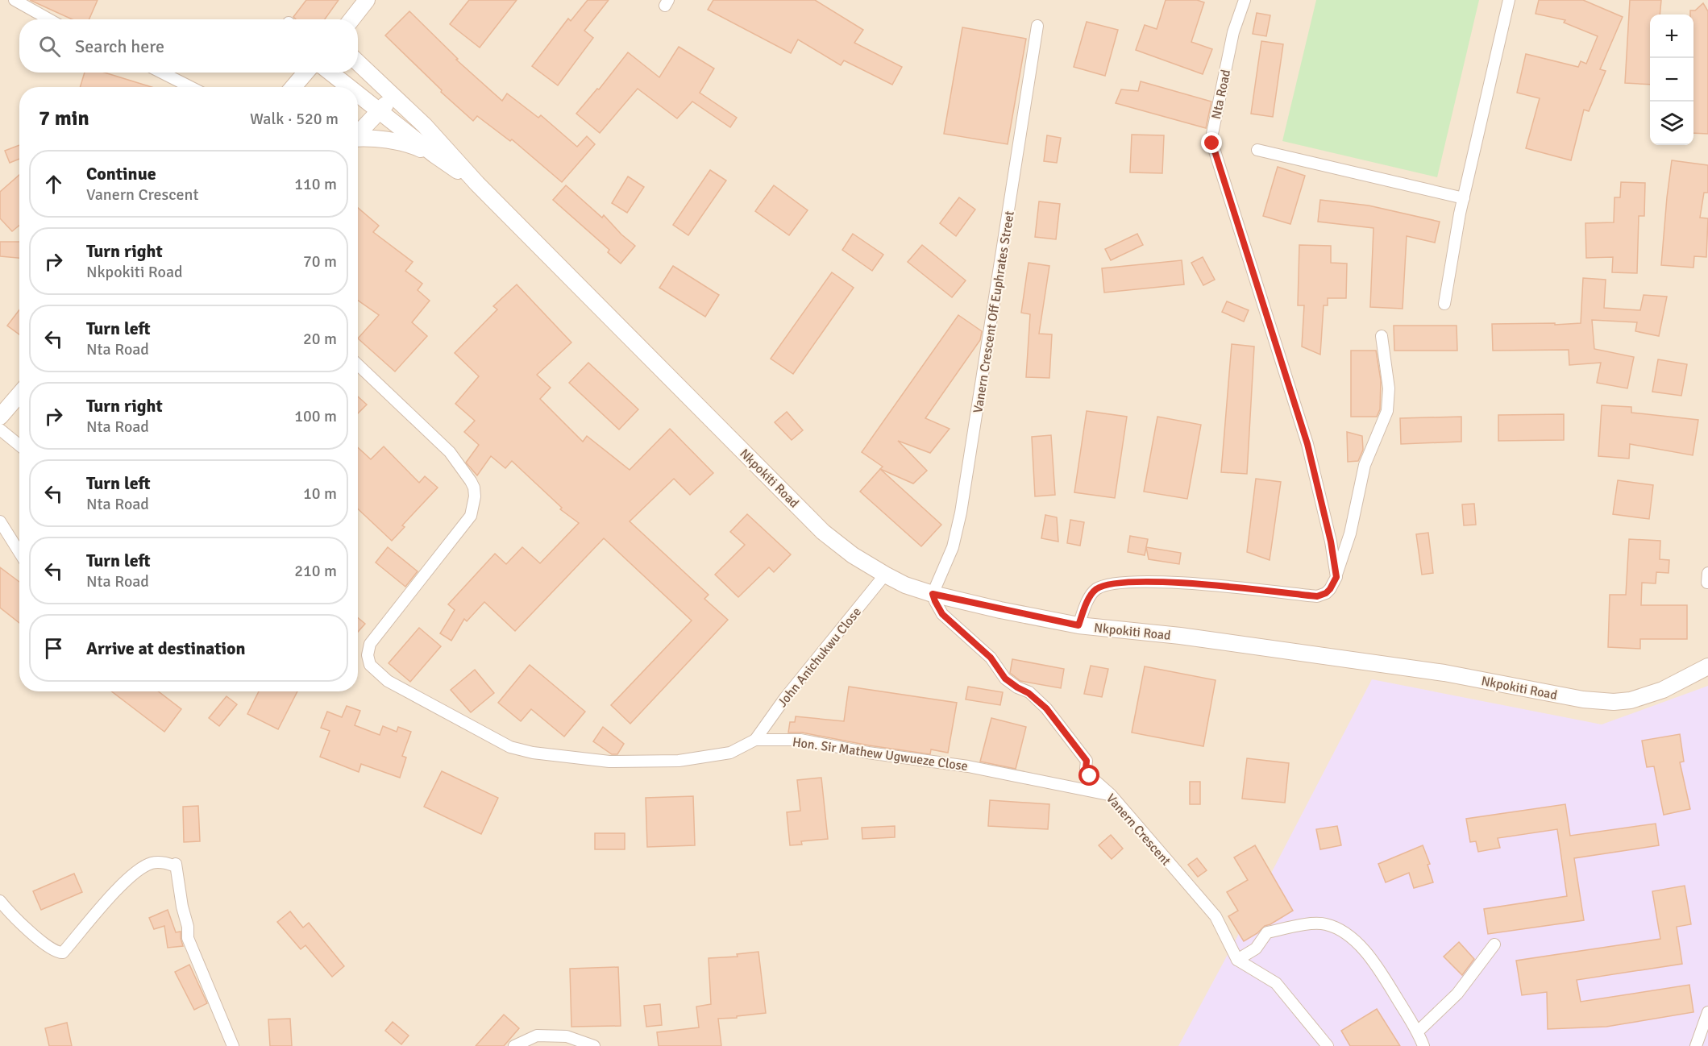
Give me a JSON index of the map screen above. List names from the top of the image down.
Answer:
{
  "streets": {
    "main road": ["Nkpokiti Road"],
    "street": [
      "Nta Road",
      "Vanern Crescent Off Euphrates Street",
      "John Anichukwu Close",
      "Hon. Sir Mathew Ugwueze Close",
      "Vanern Crescent"
    ]
  },
  "crossings": [
    ["Vanern Crescent Off Euphrates Street", "Nkpokiti Road"],
    ["Vanern Crescent Off Euphrates Street", "Vanern Crescent"],
    ["Nkpokiti Road", "John Anichukwu Close"],
    ["Nkpokiti Road", "Vanern Crescent"],
    ["John Anichukwu Close", "Hon. Sir Mathew Ugwueze Close"],
    ["Hon. Sir Mathew Ugwueze Close", "Vanern Crescent"]
  ],
  "page": {
    "map_buttons": ["+", "−"],
    "search": "Search here",
    "heading": ["7 min", "Walk · 520 m"],
    "list": [
      ["Continue", "Vanern Crescent", "110 m"],
      ["Turn right", "Nkpokiti Road", "70 m"],
      ["Turn left", "Nta Road", "20 m"],
      ["Turn right", "Nta Road", "100 m"],
      ["Turn left", "Nta Road", "10 m"],
      ["Turn left", "Nta Road", "210 m"],
      "Arrive at destination"
    ]
  }
}
